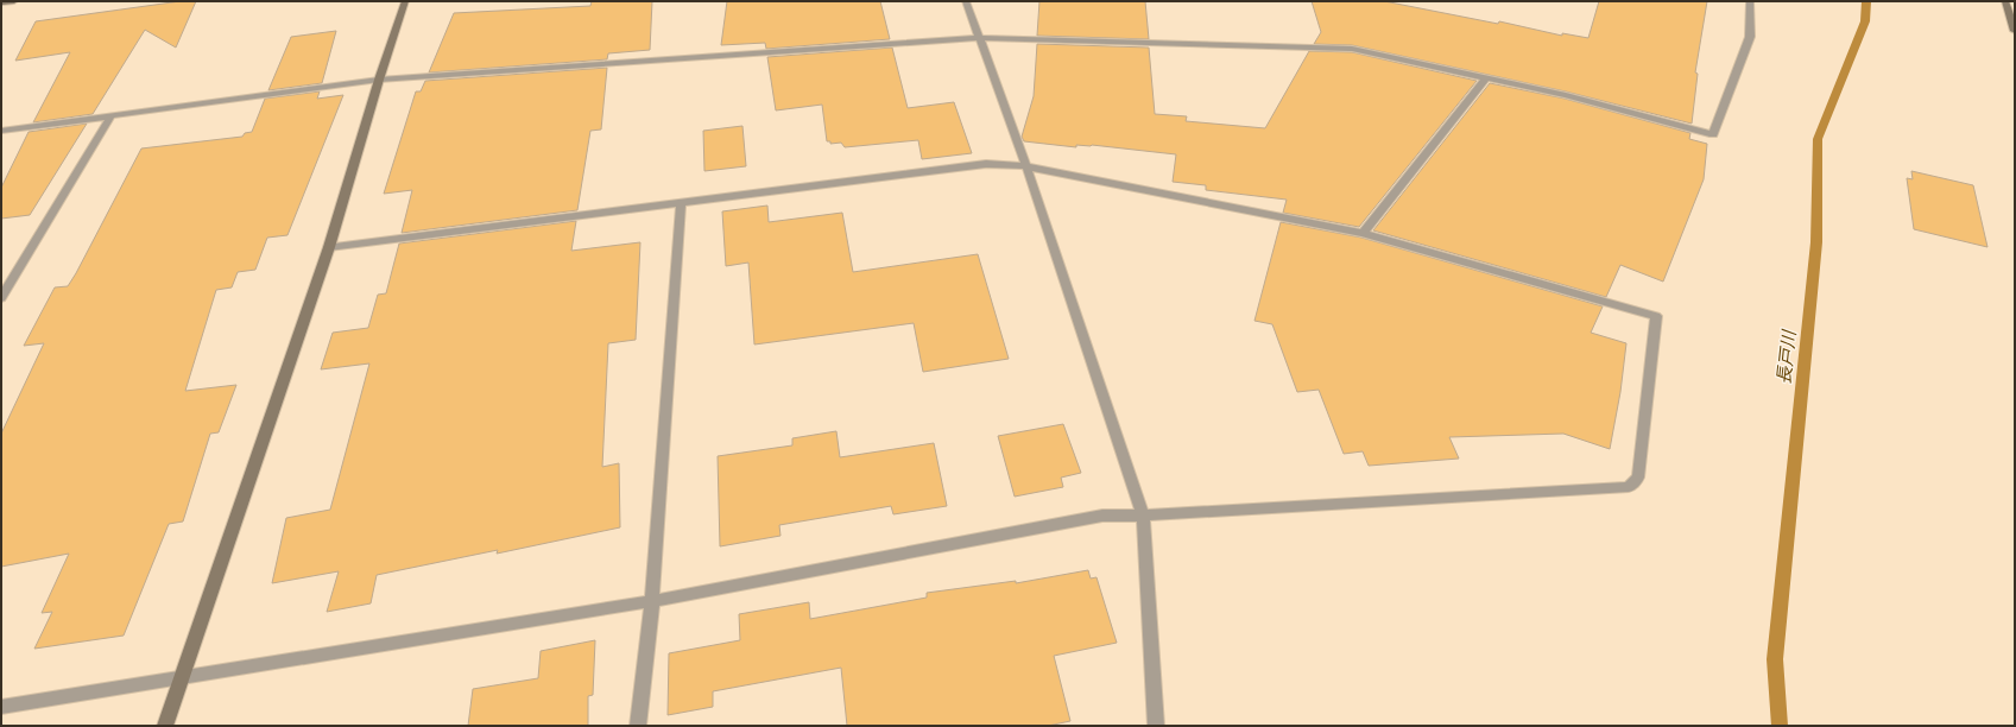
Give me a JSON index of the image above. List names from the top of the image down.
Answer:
{
  "water": ["長戸川"]
}
